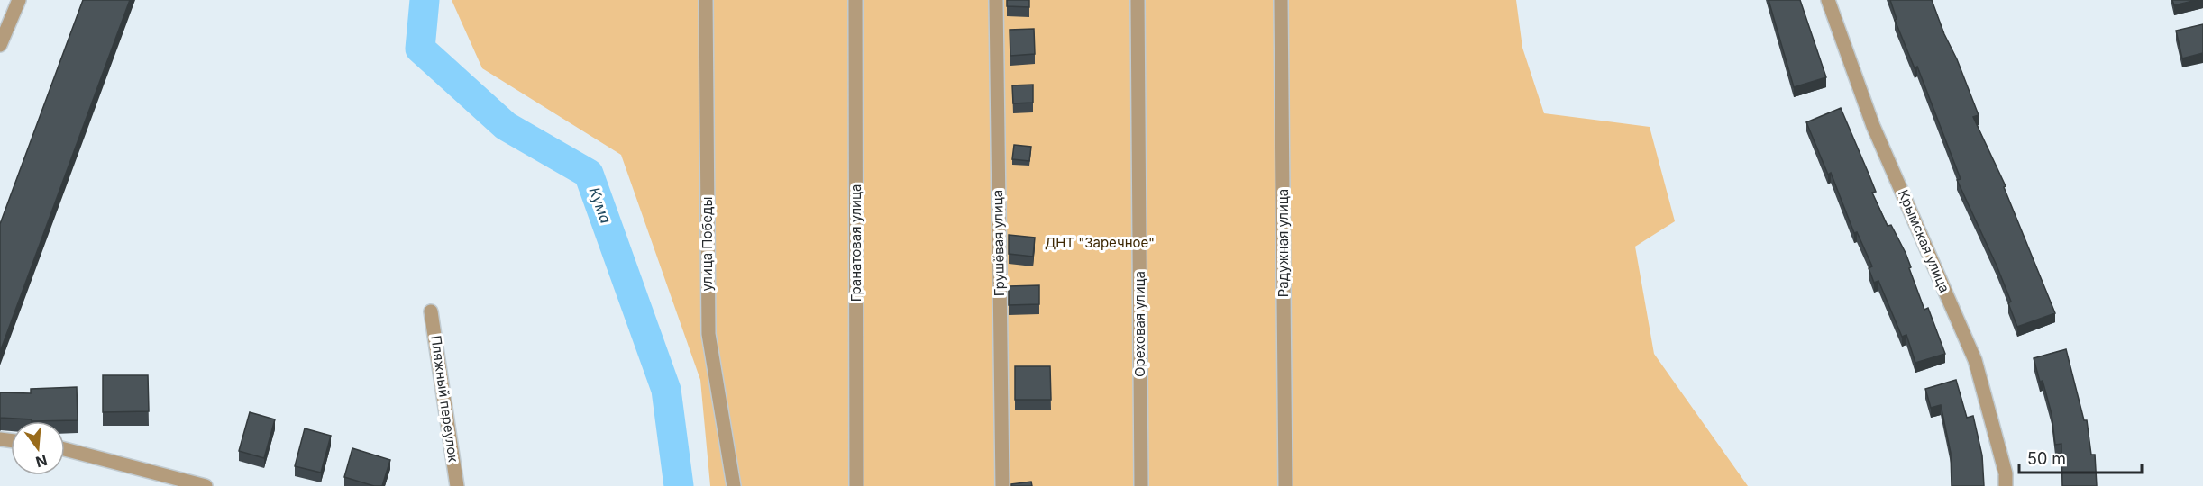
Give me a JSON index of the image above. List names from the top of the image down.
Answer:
{
  "streets": {
    "street": [
      "Крымская улица",
      "Гранатовая улица",
      "Грушёвая улица",
      "Радужная улица",
      "улица Победы",
      "Ореховая улица",
      "Пляжный переулок"
    ]
  },
  "water": ["Кума"],
  "parks": ["ДНТ \"Заречное\""],
  "scale_bar": "50 m",
  "north": "bottom"
}
